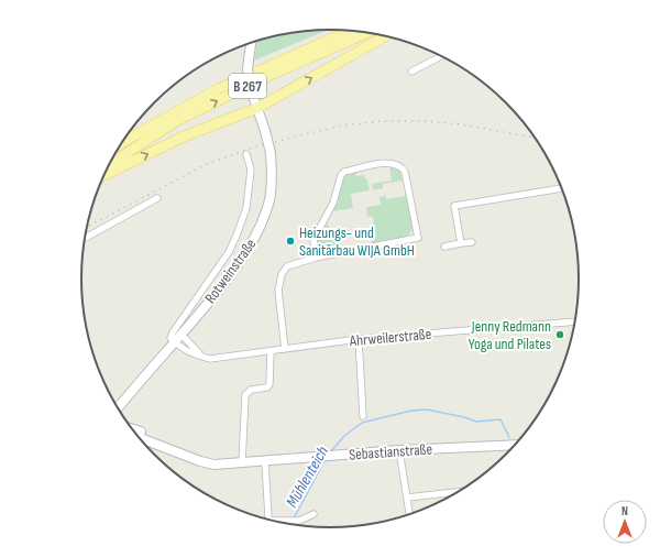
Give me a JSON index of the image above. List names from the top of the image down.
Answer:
{
  "streets": {
    "main road": ["B 267", "Rotweinstraße", "Sebastianstraße"],
    "street": ["Ahrweilerstraße"]
  },
  "crossings": [
    ["B 267", "Rotweinstraße"],
    ["Rotweinstraße", "Ahrweilerstraße"]
  ],
  "water": ["Mühlenteich"],
  "places": ["Heizungs- und Sanitärbau WIJA GmbH", "Jenny Redmann Yoga und Pilates"],
  "north": "top"
}
